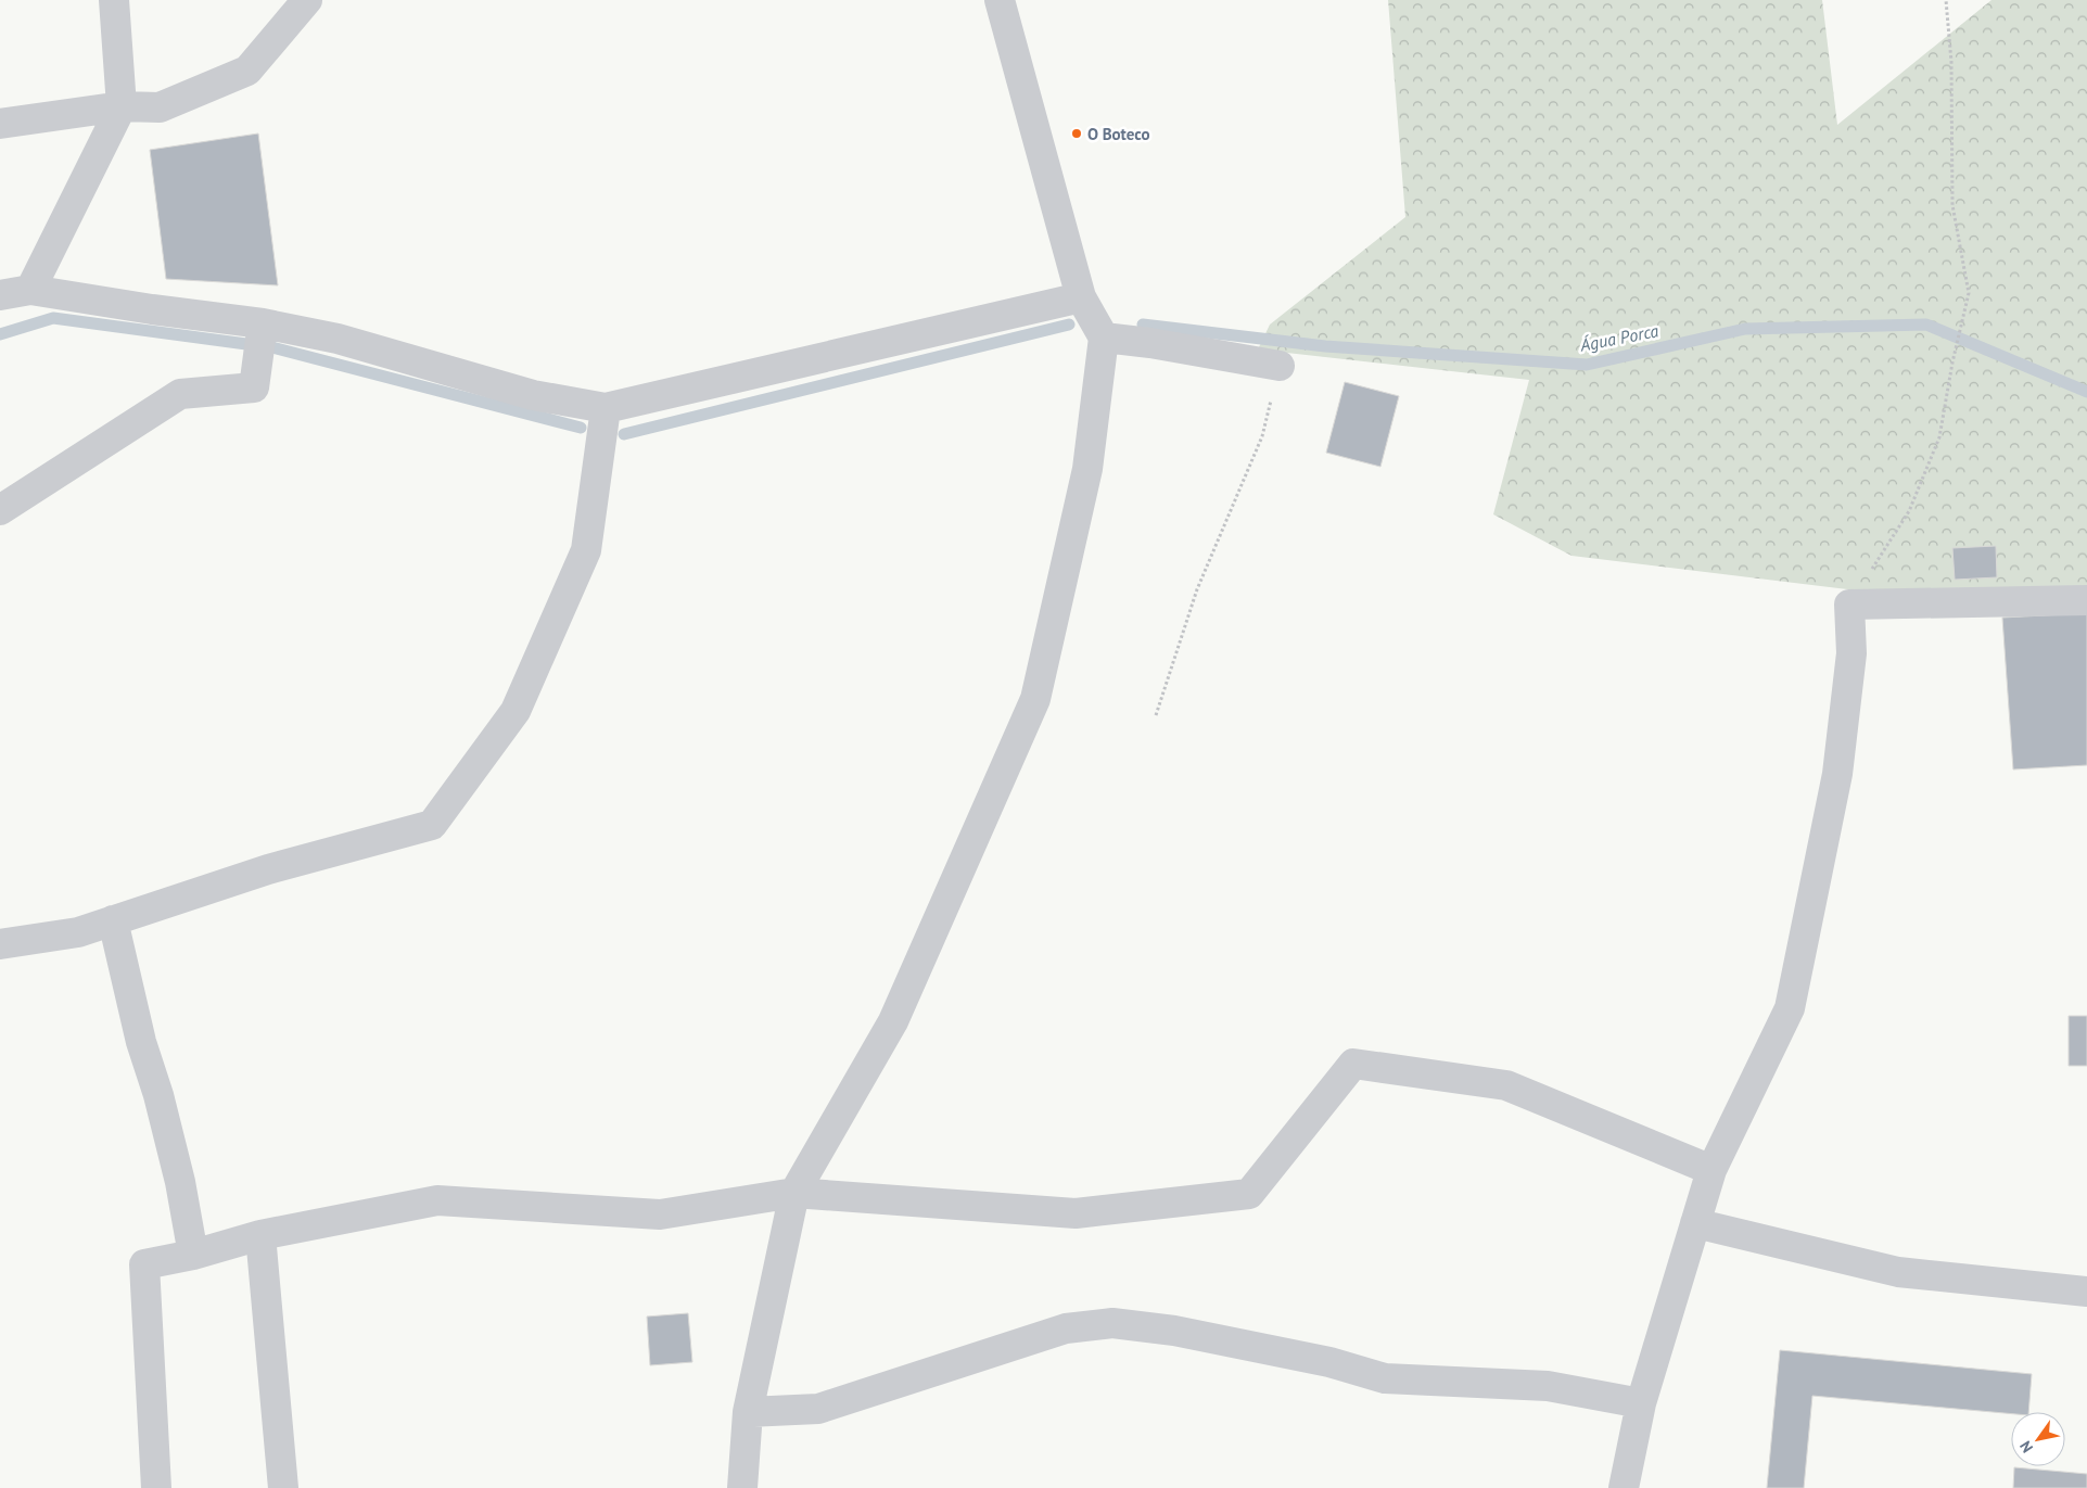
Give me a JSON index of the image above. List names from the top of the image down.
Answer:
{
  "water": ["Água Porca"],
  "places": ["O Boteco"],
  "north": "bottom left"
}
